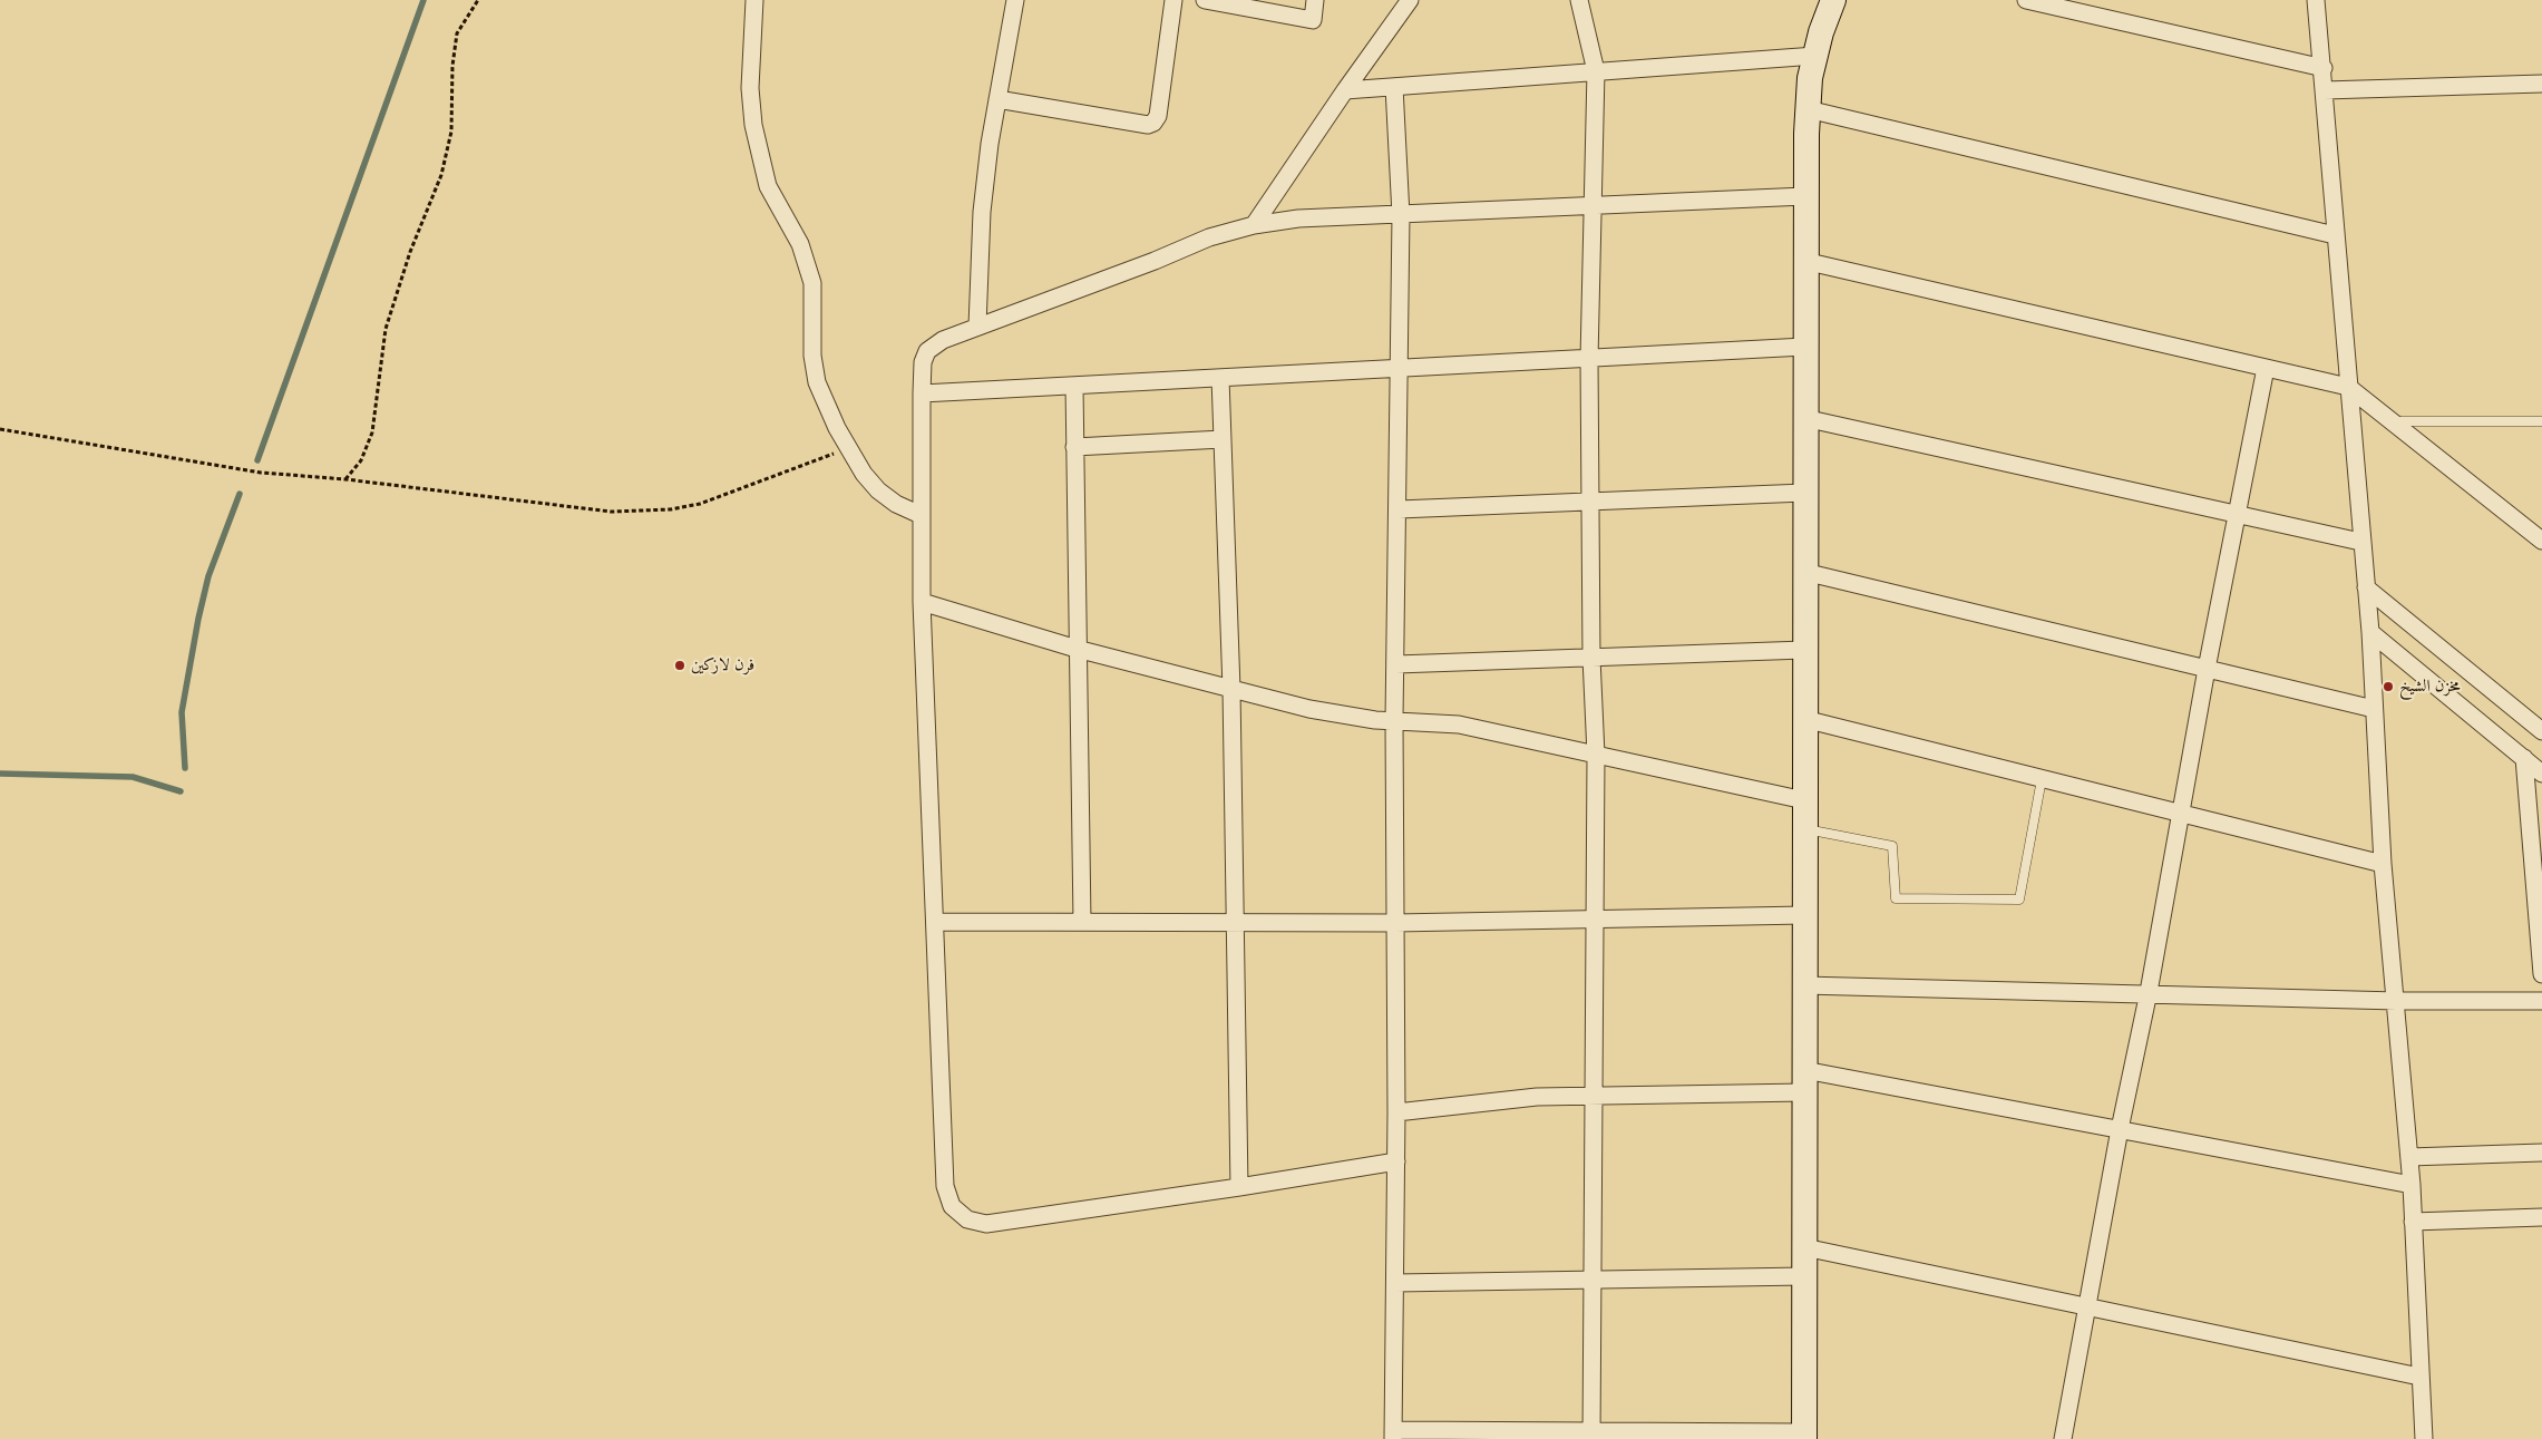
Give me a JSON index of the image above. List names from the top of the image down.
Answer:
{
  "places": ["فرن لازكين", "مخزن الشيخ"]
}
